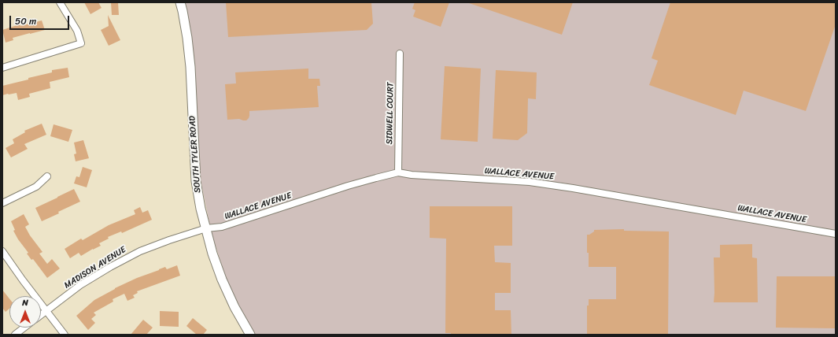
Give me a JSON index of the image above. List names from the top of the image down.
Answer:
{
  "streets": {
    "street": [
      "SIDWELL COURT",
      "SOUTH TYLER ROAD",
      "WALLACE AVENUE",
      "MADISON AVENUE"
    ]
  },
  "crossings": [
    ["SIDWELL COURT", "WALLACE AVENUE"],
    ["SOUTH TYLER ROAD", "WALLACE AVENUE"],
    ["SOUTH TYLER ROAD", "MADISON AVENUE"],
    ["WALLACE AVENUE", "MADISON AVENUE"]
  ],
  "scale_bar": "50 m",
  "north": "top"
}
